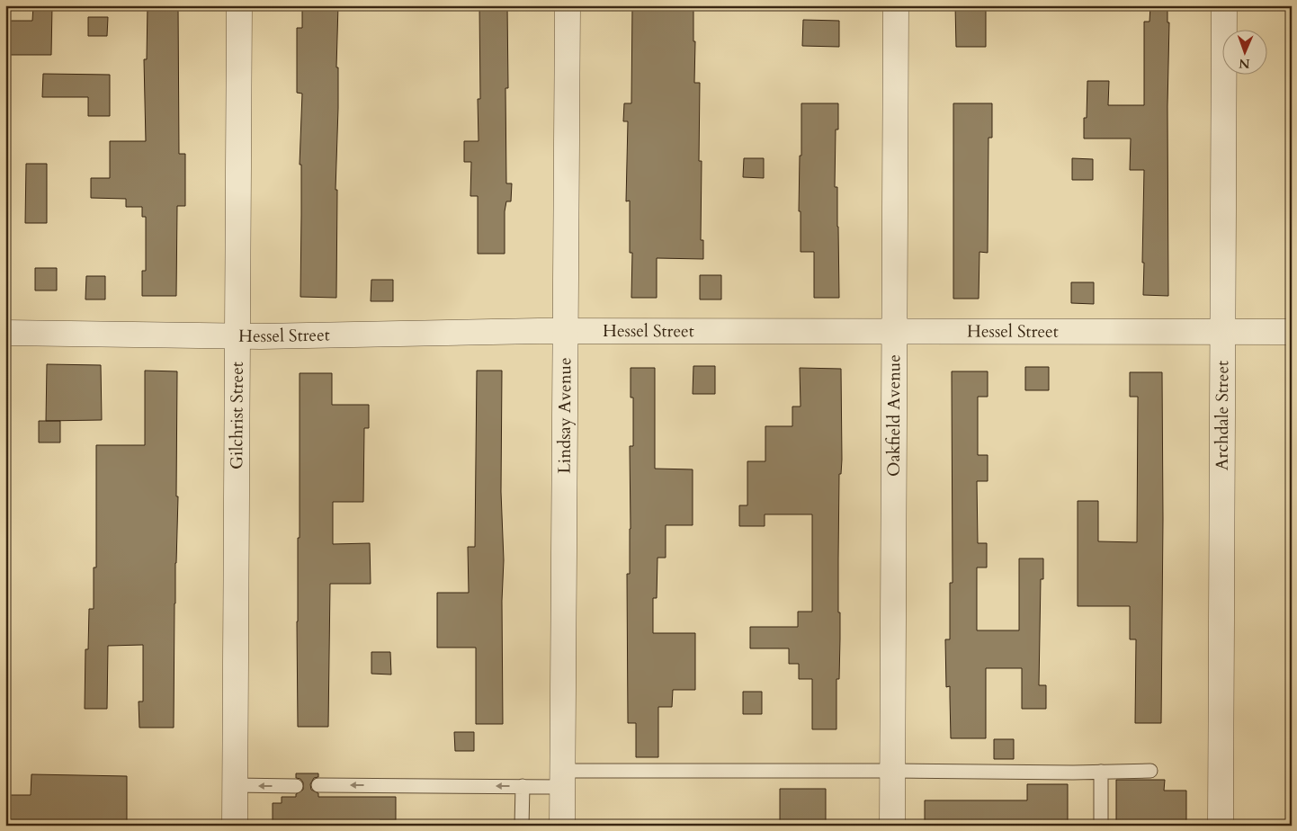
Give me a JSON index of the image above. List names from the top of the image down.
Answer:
{
  "streets": {
    "street": [
      "Hessel Street",
      "Gilchrist Street",
      "Lindsay Avenue",
      "Oakfield Avenue",
      "Archdale Street"
    ]
  },
  "crossings": [
    ["Hessel Street", "Gilchrist Street"],
    ["Hessel Street", "Lindsay Avenue"],
    ["Hessel Street", "Oakfield Avenue"],
    ["Hessel Street", "Archdale Street"]
  ],
  "north": "bottom"
}
